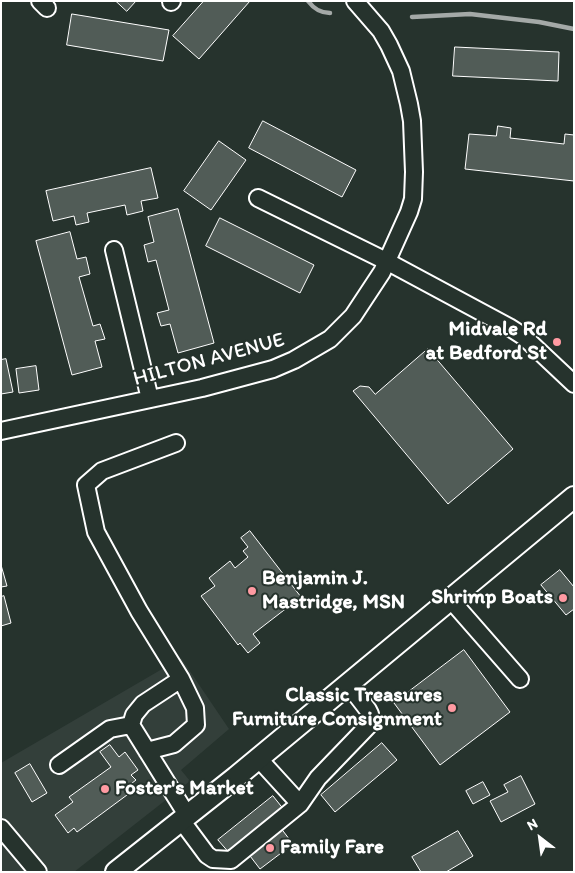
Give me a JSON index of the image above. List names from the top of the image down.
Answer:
{
  "streets": {
    "street": ["HILTON AVENUE"]
  },
  "places": [
    "Midvale Rd at Bedford St",
    "Benjamin J. Mastridge, MSN",
    "Shrimp Boats",
    "Classic Treasures Furniture Consignment",
    "Foster's Market",
    "Family Fare"
  ],
  "north": "top left"
}
